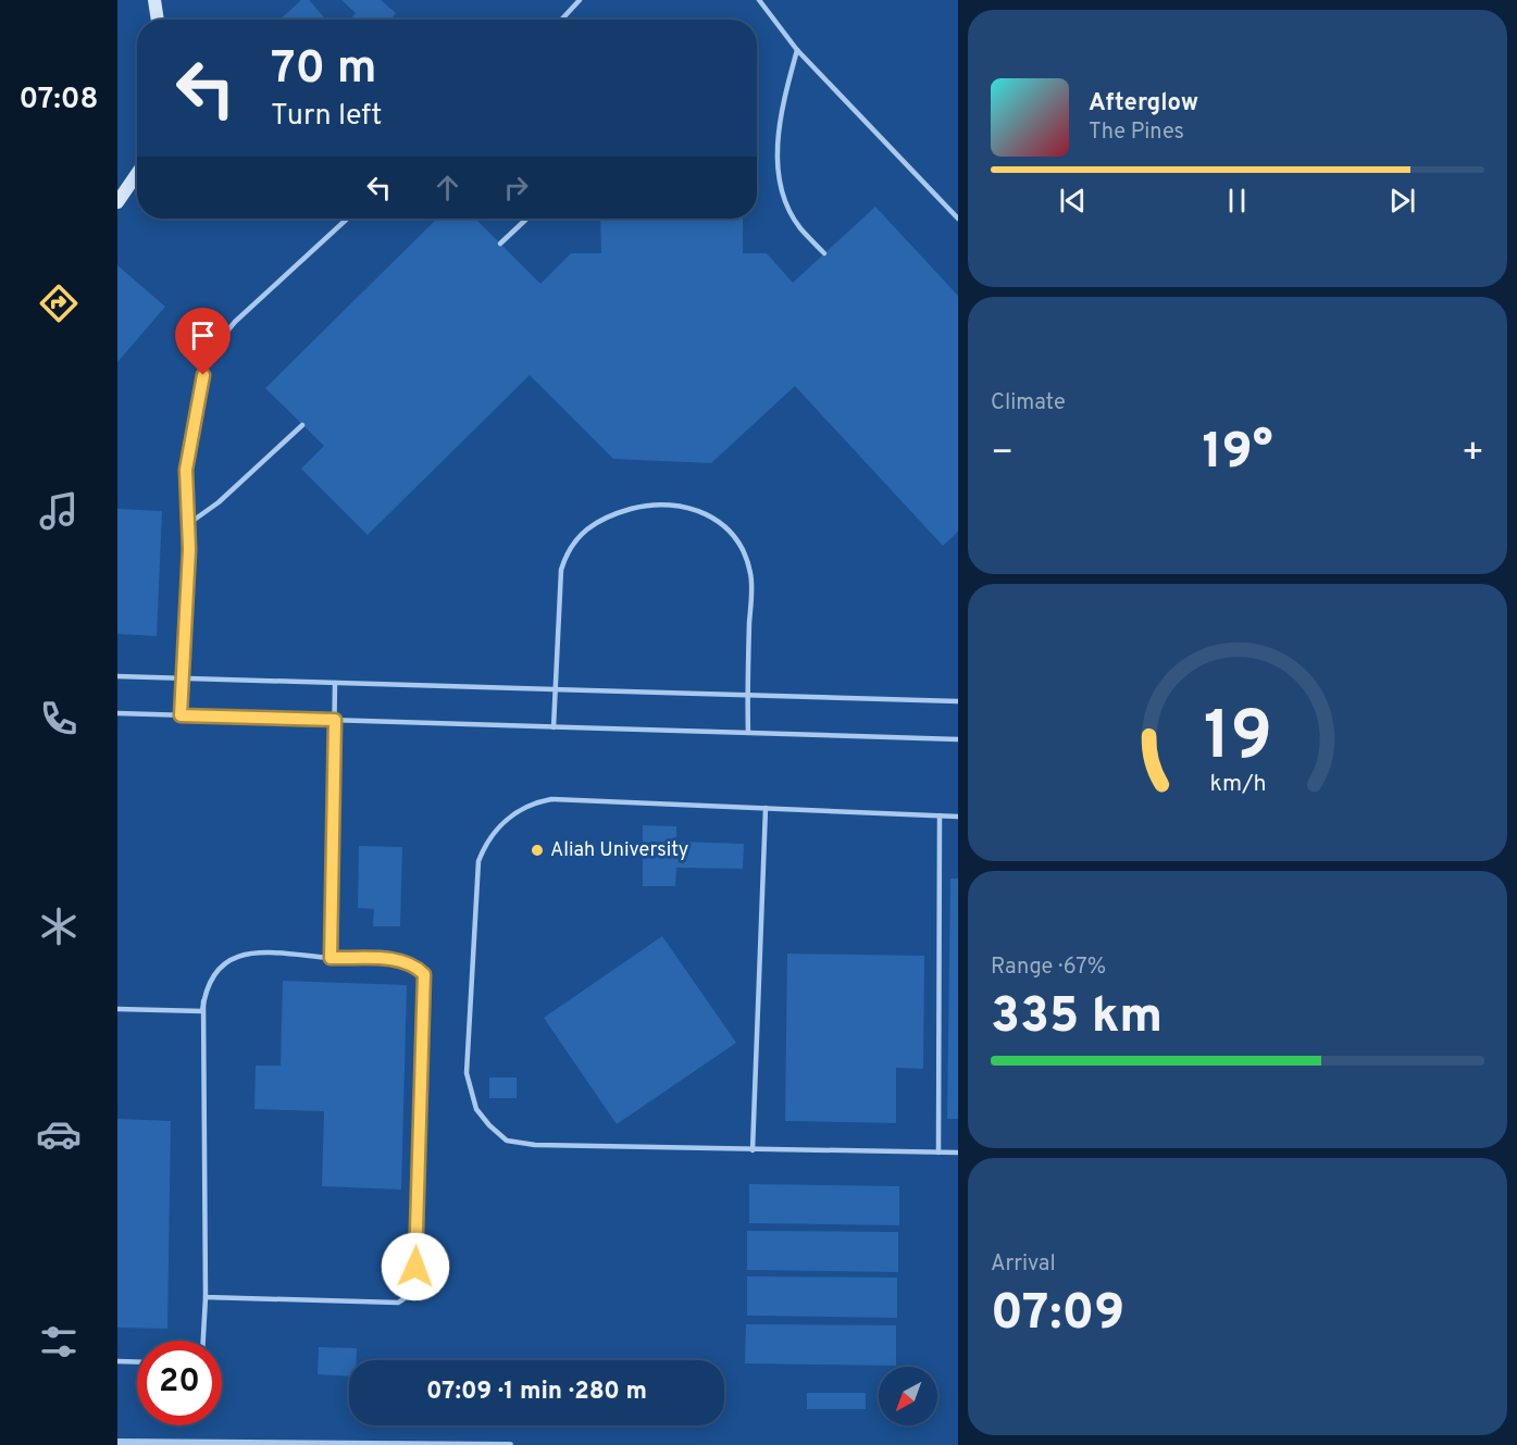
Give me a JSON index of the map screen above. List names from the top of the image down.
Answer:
{
  "places": ["Aliah University"],
  "north": "bottom left",
  "page": {
    "tabs": "07:08",
    "turn": ["70 m", "Turn left"],
    "song": ["Afterglow", "The Pines"],
    "tile": [
      "Climate",
      ["Range · 67%", "335 km"],
      ["Arrival", "07:09"]
    ],
    "heat": ["−", "19°", "+"],
    "limit": "20",
    "trip": "07:09 · 1 min · 280 m",
    "gauge": ["19", "km/h"]
  }
}
